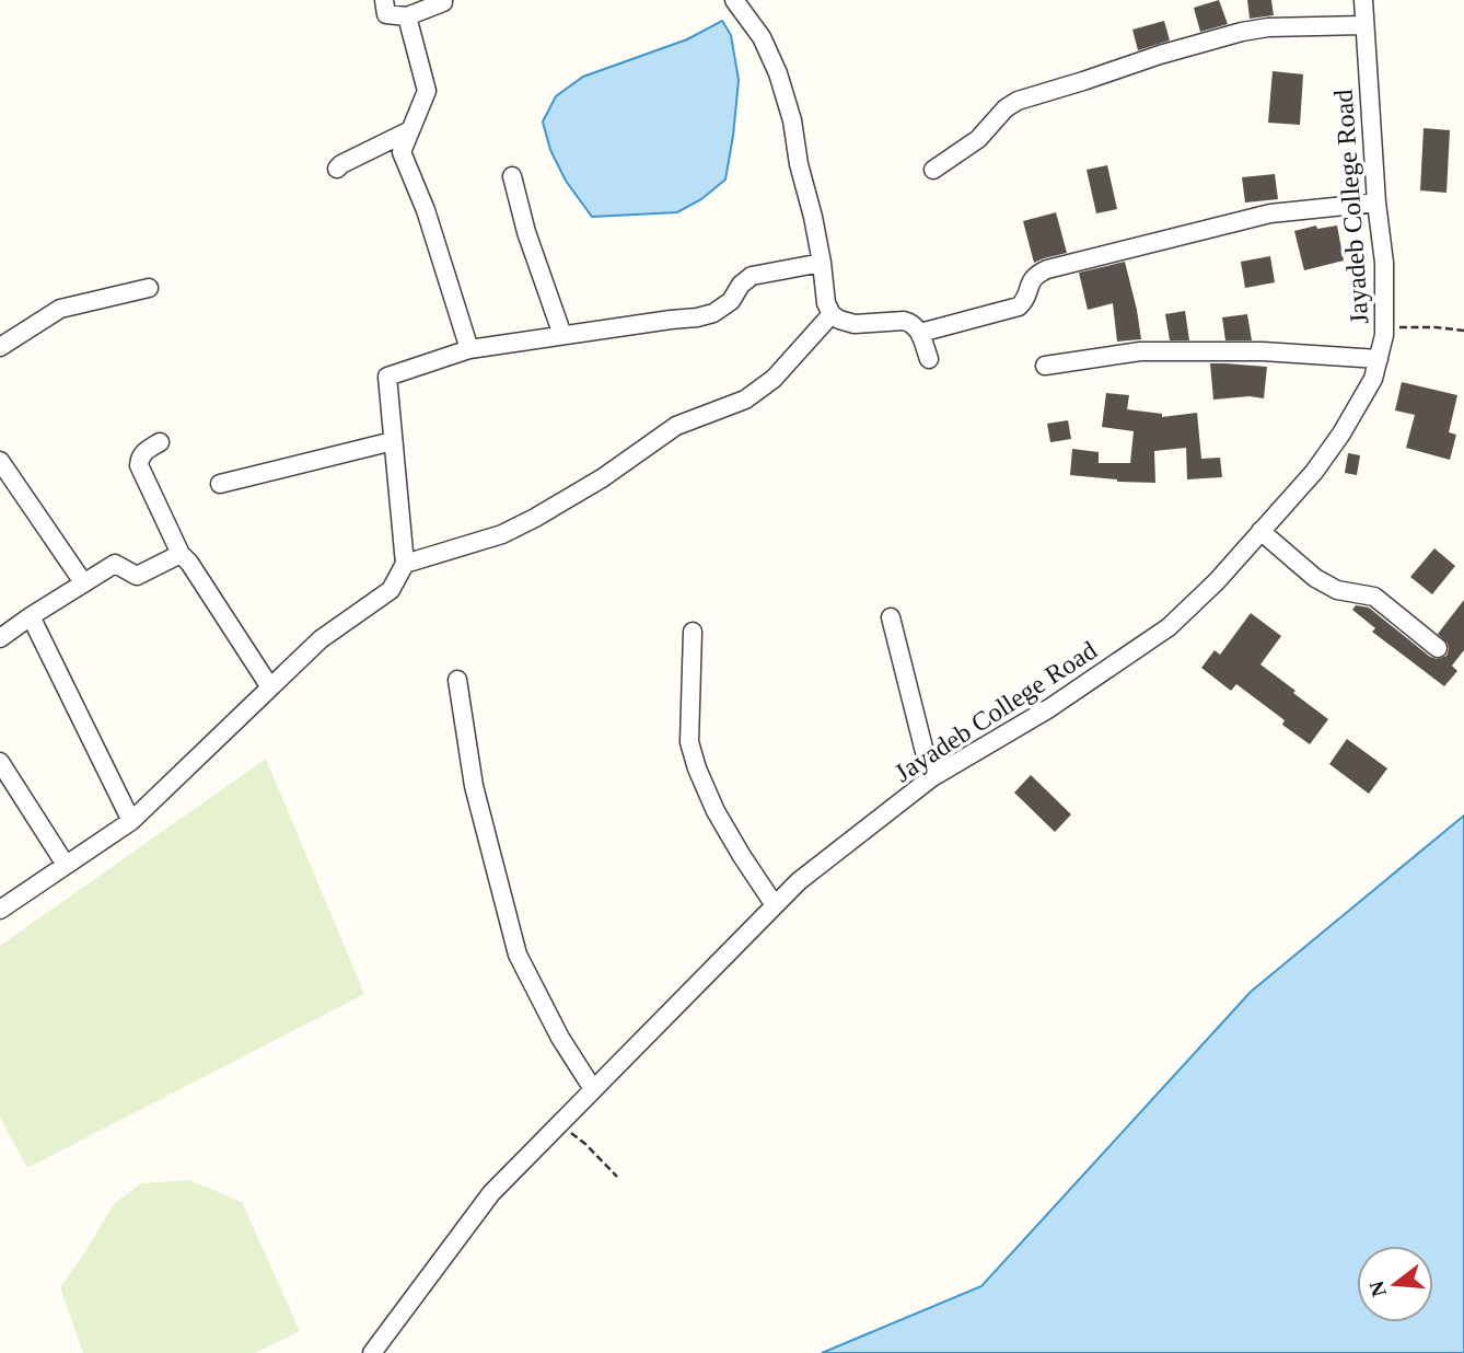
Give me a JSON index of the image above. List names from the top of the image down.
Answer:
{
  "streets": {
    "street": ["Jayadeb College Road"]
  },
  "north": "left"
}
